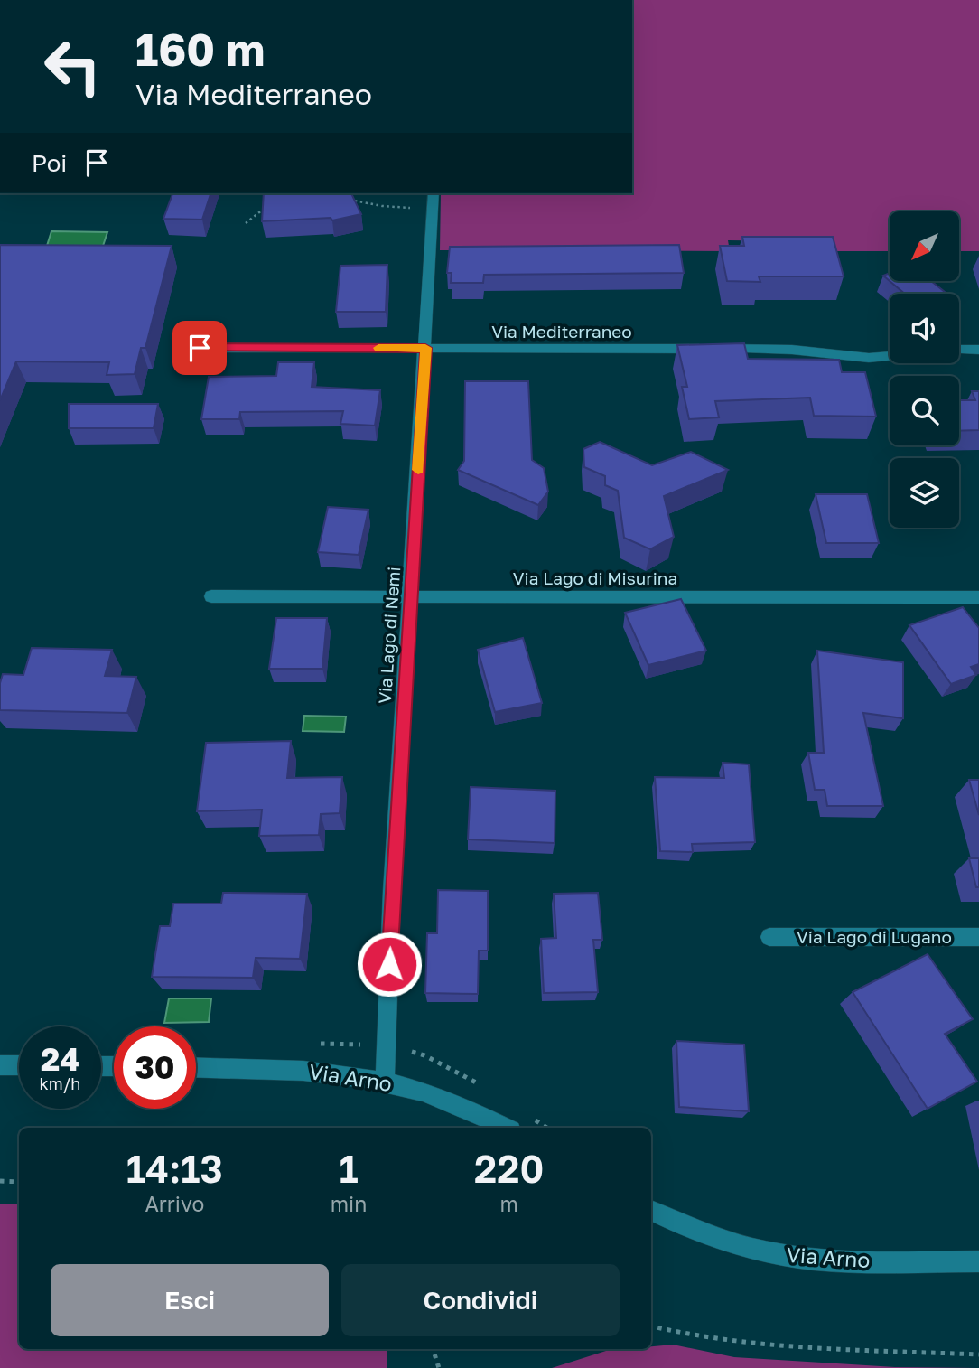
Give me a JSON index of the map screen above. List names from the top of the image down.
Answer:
{
  "streets": {
    "street": [
      "Via Mediterraneo",
      "Via Lago di Misurina",
      "Via Lago di Nemi",
      "Via Lago di Lugano",
      "Via Arno"
    ]
  },
  "crossings": [
    ["Via Mediterraneo", "Via Lago di Nemi"],
    ["Via Lago di Misurina", "Via Lago di Nemi"],
    ["Via Lago di Nemi", "Via Arno"]
  ],
  "north": "bottom left",
  "page": {
    "turn": ["160 m", "Via Mediterraneo"],
    "then": "Poi",
    "speed": "24 km/h",
    "limit": "30",
    "eta": [
      "14:13",
      "Arrivo",
      "1",
      "min",
      "220",
      "m"
    ],
    "buttons": ["Esci", "Condividi"]
  }
}
